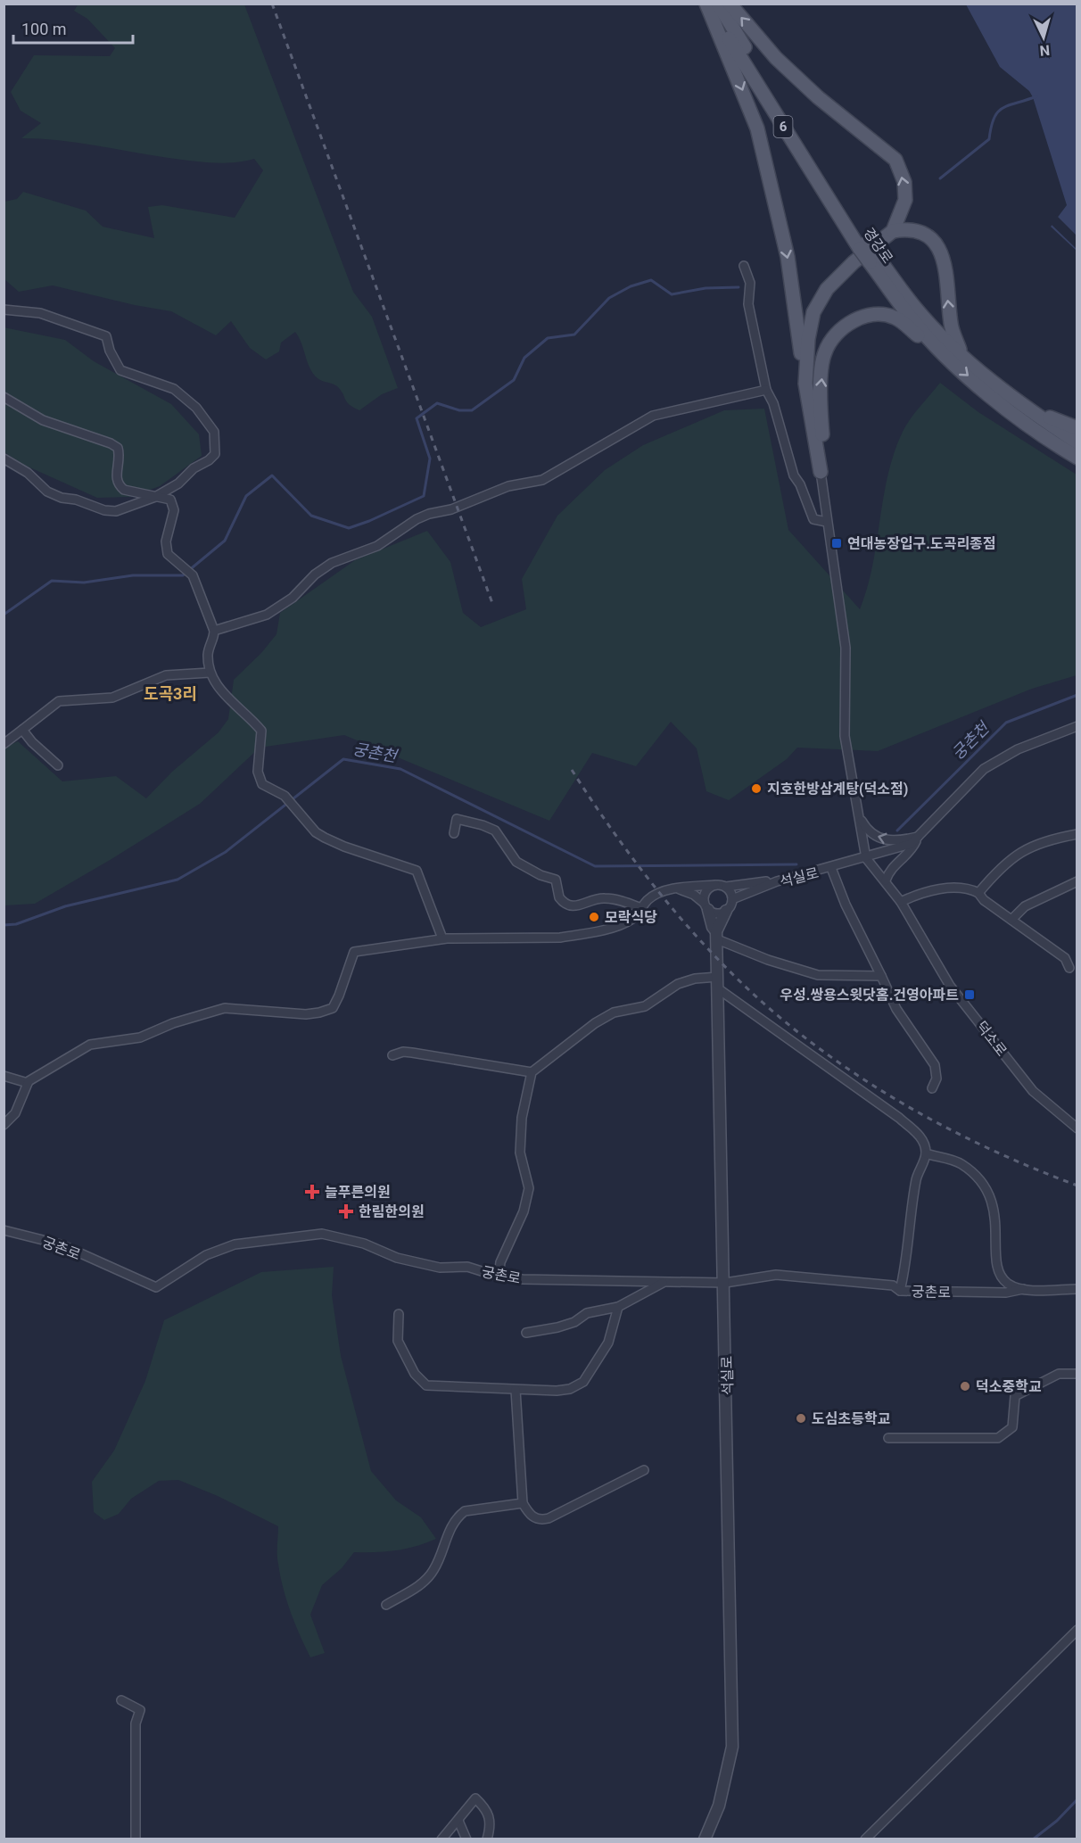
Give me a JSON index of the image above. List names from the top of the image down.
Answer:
{
  "streets": {
    "main road": ["6", "경강로"],
    "street": ["석실로", "덕소로", "궁촌로"]
  },
  "crossings": [
    ["석실로", "덕소로"],
    ["석실로", "궁촌로"]
  ],
  "districts": ["도곡3리"],
  "water": ["궁촌천"],
  "places": {
    "transit": ["연대농장입구.도곡리종점", "우성.쌍용스윗닷홈.건영아파트"],
    "other": [
      "지호한방삼계탕(덕소점)",
      "모락식당",
      "덕소중학교",
      "도심초등학교"
    ],
    "health": ["늘푸른의원", "한림한의원"]
  },
  "scale_bar": "100 m",
  "north": "bottom"
}
